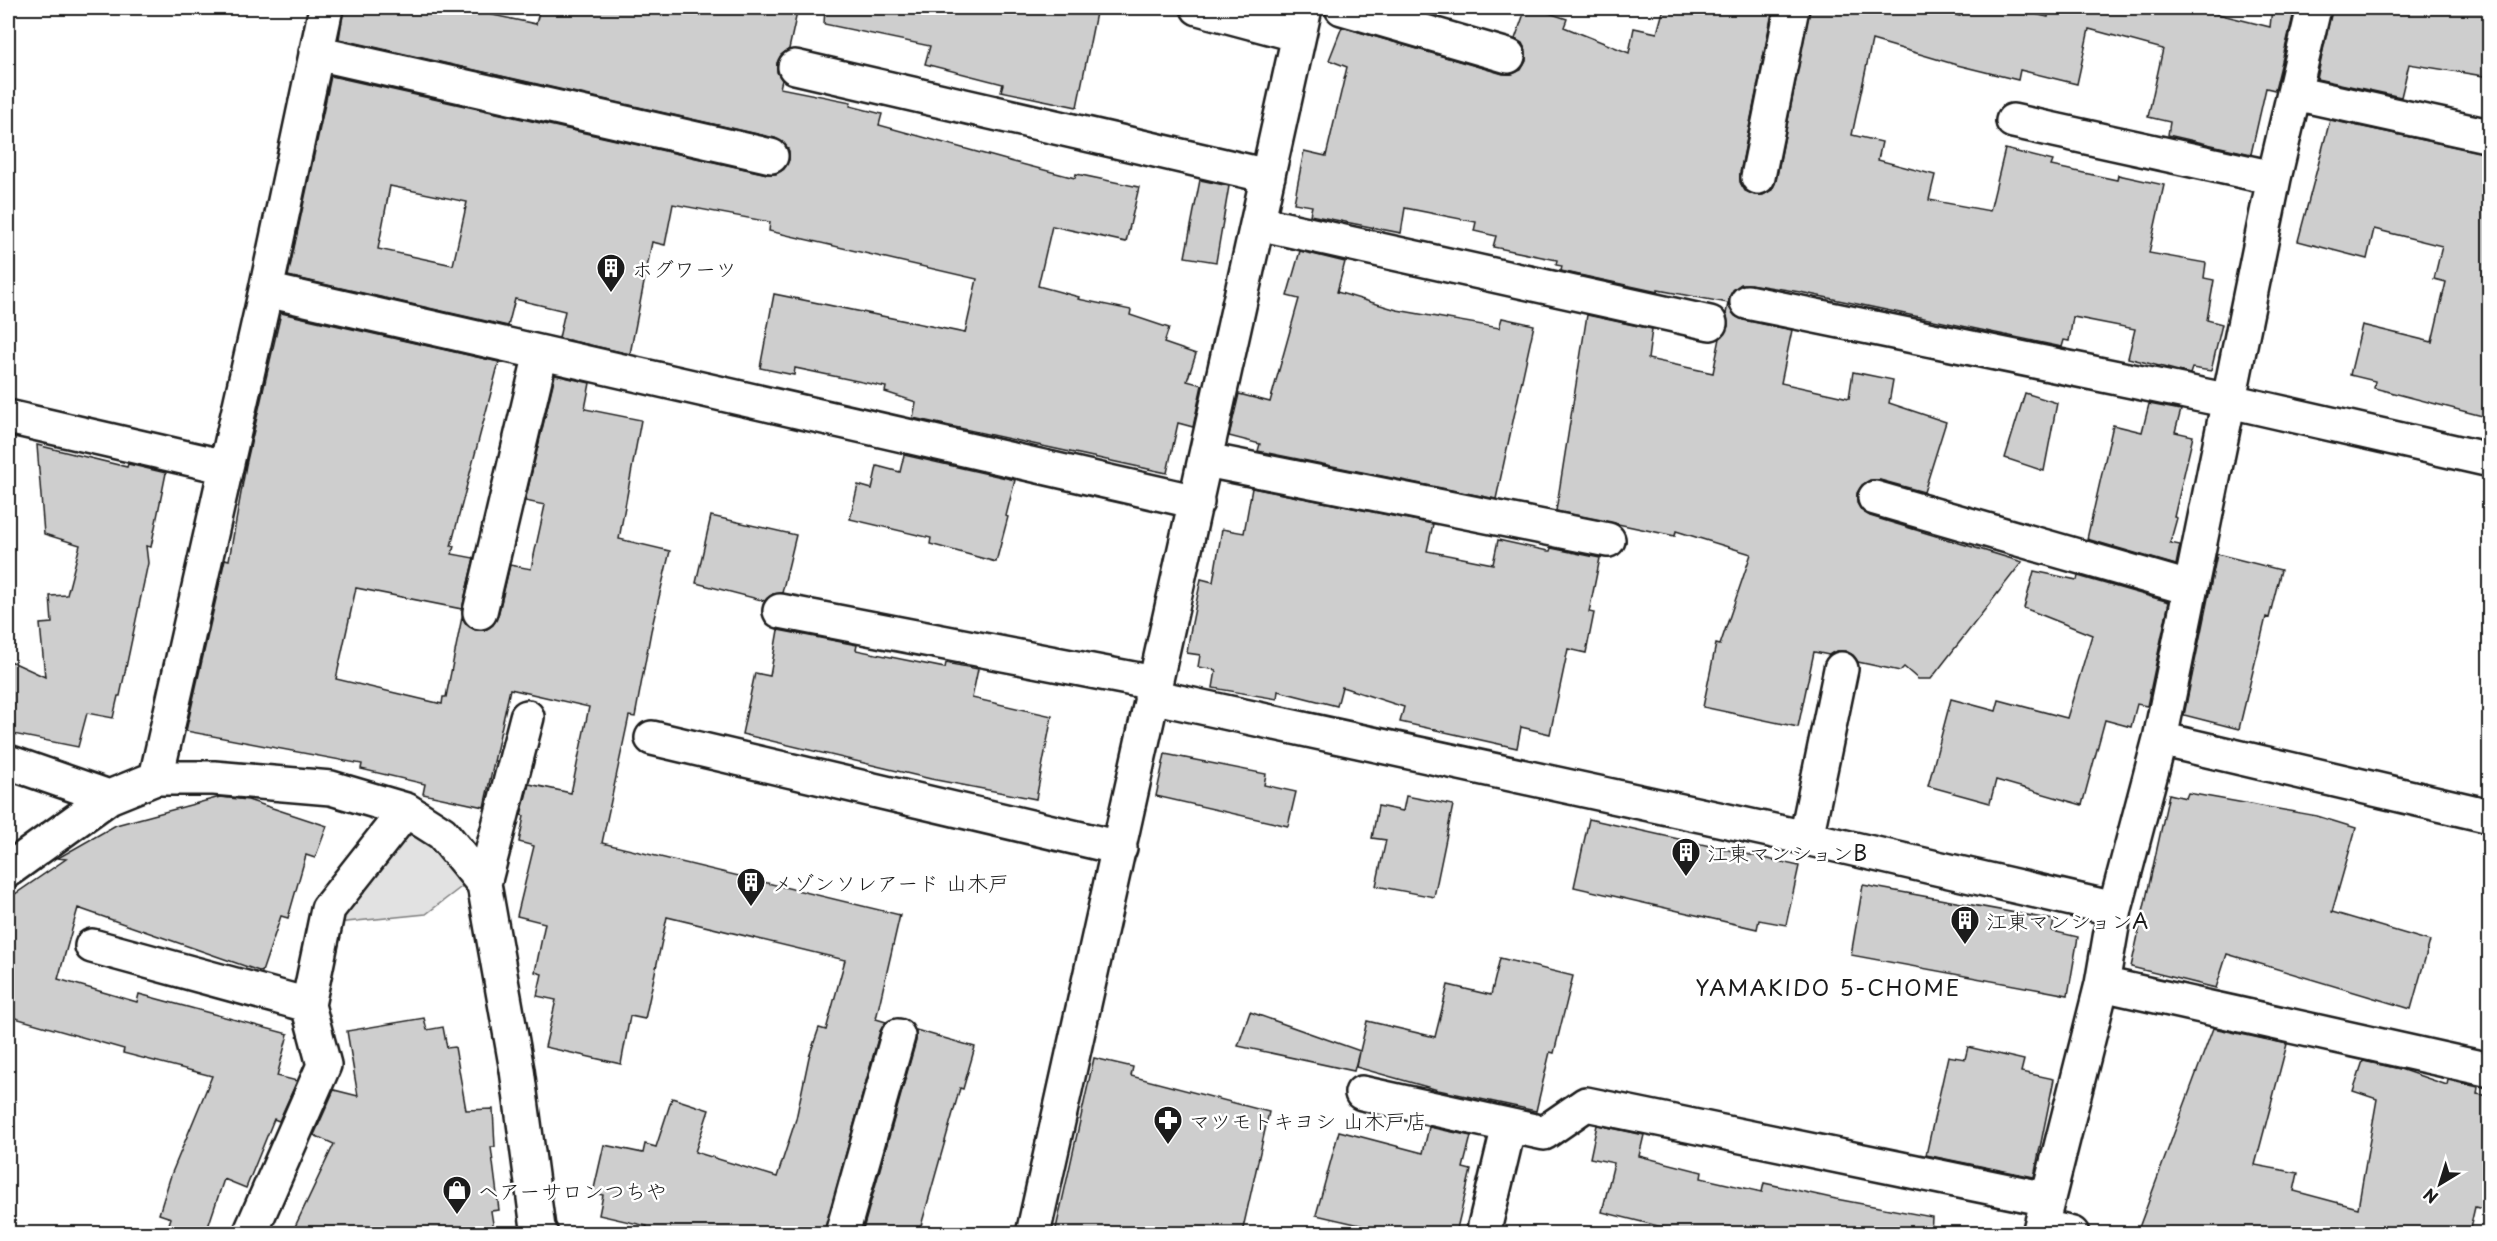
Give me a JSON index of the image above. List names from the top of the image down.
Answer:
{
  "districts": ["YAMAKIDO 5-CHOME"],
  "places": {
    "building": [
      "ホグワーツ",
      "江東マンションB",
      "メゾンソレアード 山木戸",
      "江東マンションA"
    ],
    "pharmacy": ["マツモトキヨシ 山木戸店"],
    "shop": ["ヘアーサロンつちや"]
  },
  "north": "bottom left"
}
